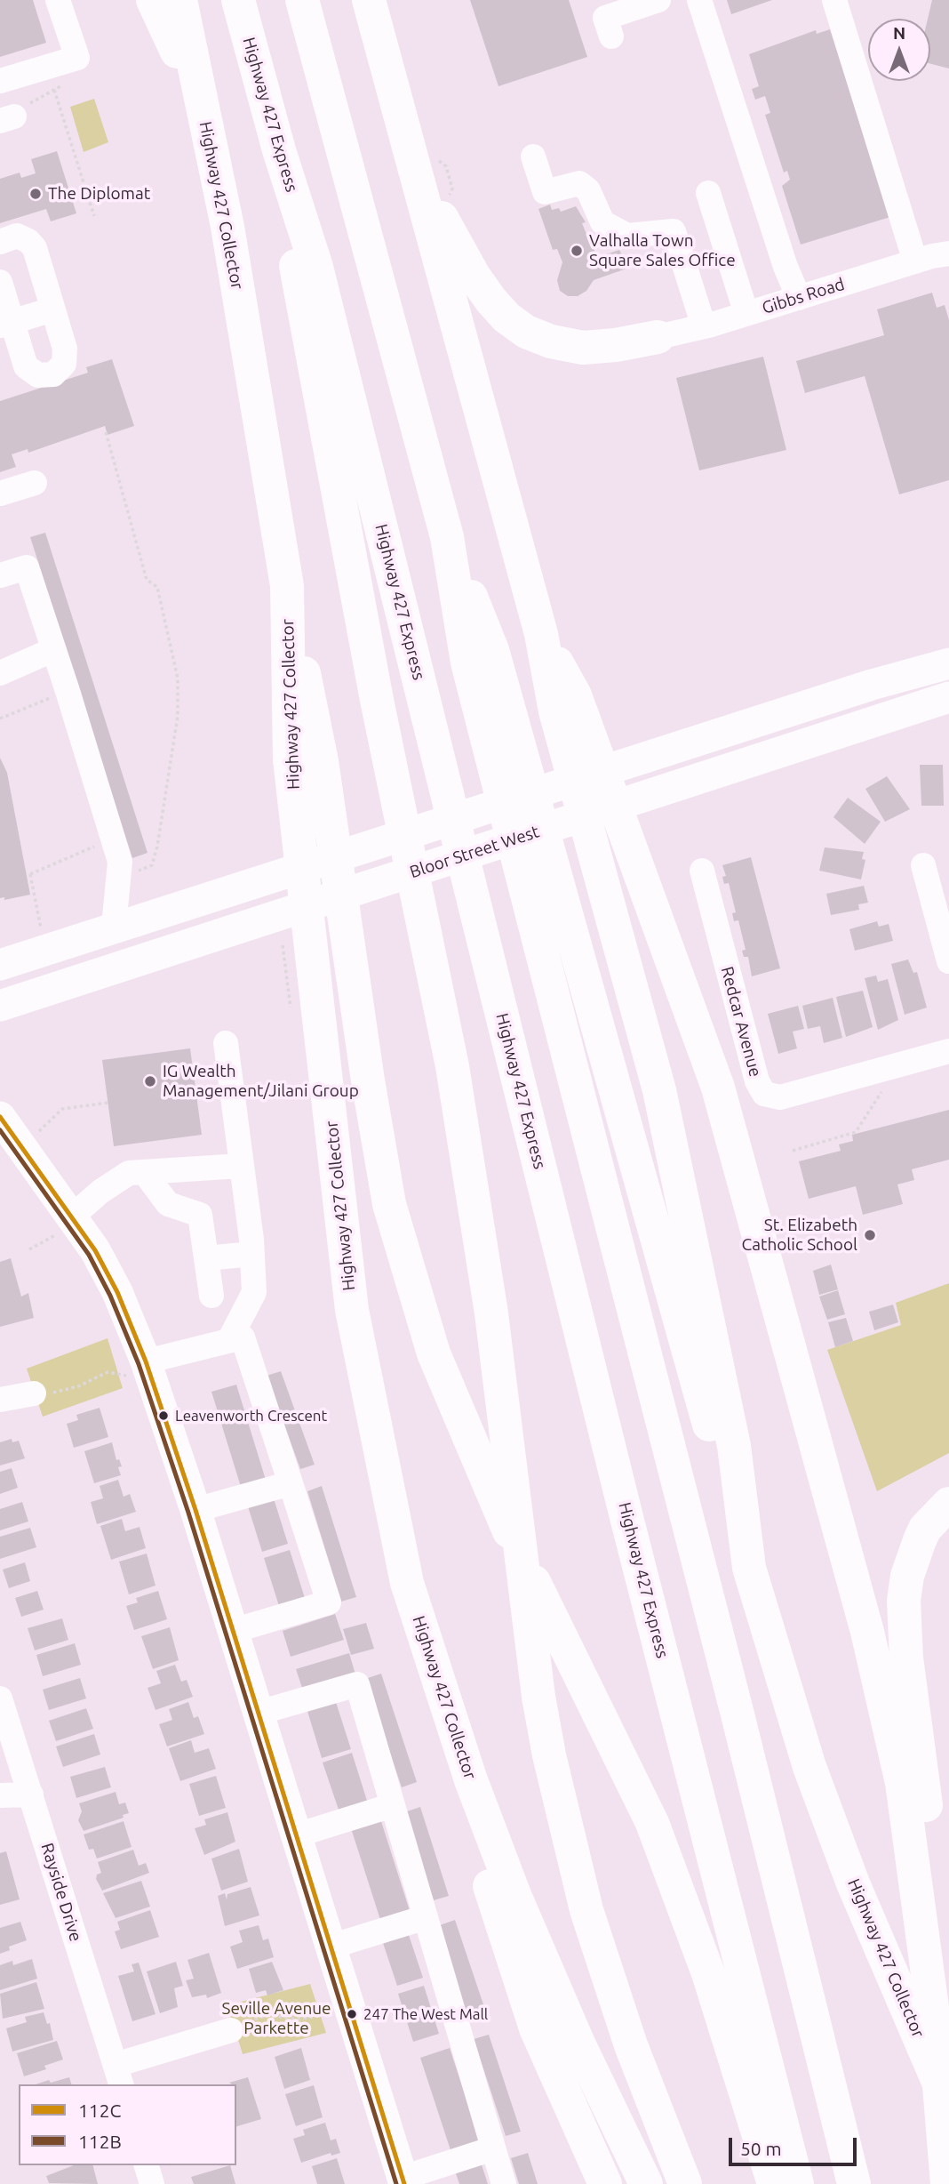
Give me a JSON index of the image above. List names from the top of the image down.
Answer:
{
  "streets": {
    "highway": ["Highway 427 Express", "Highway 427 Collector"],
    "main road": ["Bloor Street West"],
    "street": ["Gibbs Road", "Redcar Avenue", "Rayside Drive"]
  },
  "parks": ["Seville Avenue Parkette"],
  "places": [
    "The Diplomat",
    "Valhalla Town Square Sales Office",
    "IG Wealth Management/Jilani Group",
    "St. Elizabeth Catholic School",
    "Leavenworth Crescent",
    "247 The West Mall"
  ],
  "lines": ["transit line 112C", "transit line 112B"],
  "legend": ["112C", "112B"],
  "scale_bar": "50 m",
  "north": "top"
}
